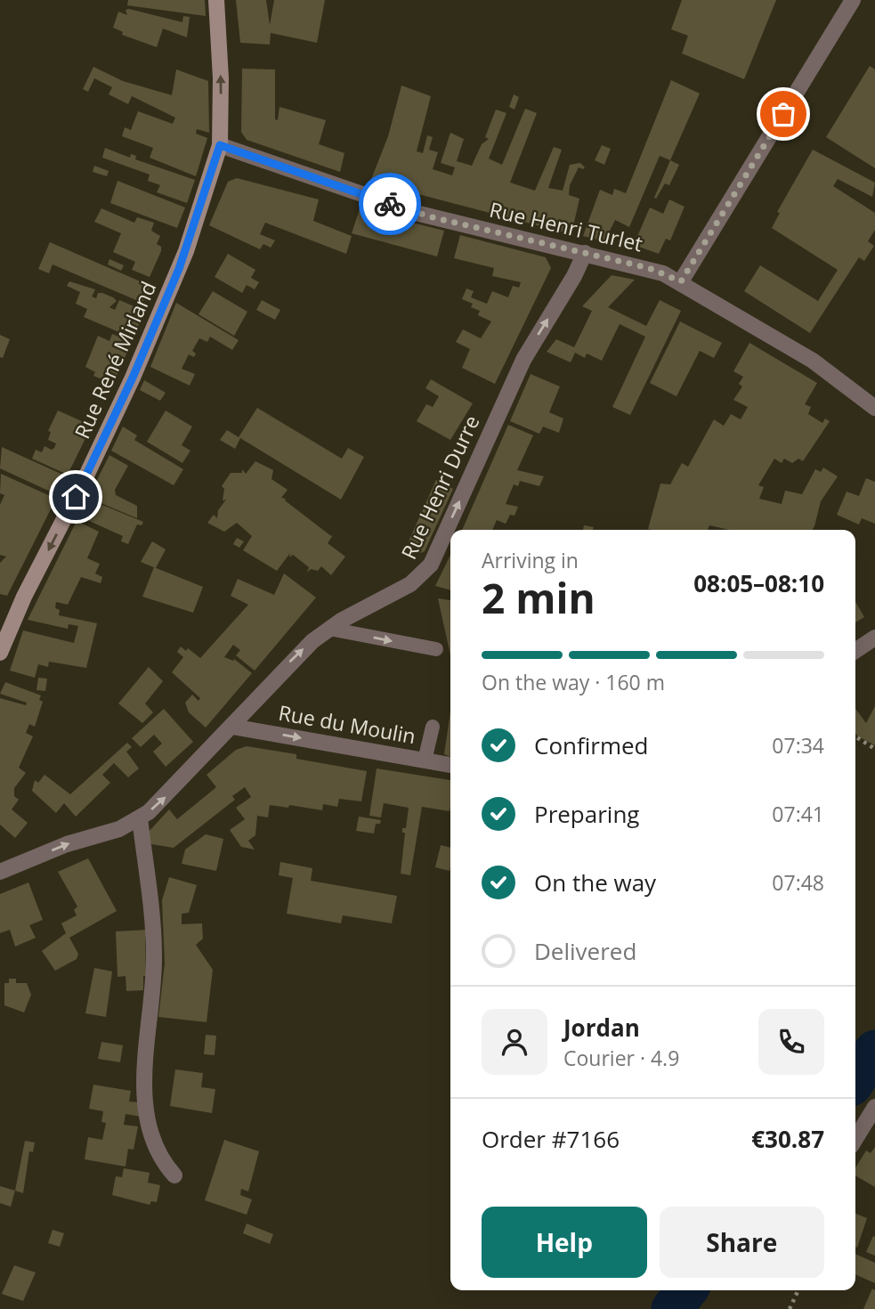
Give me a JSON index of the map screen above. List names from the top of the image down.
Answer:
{
  "streets": {
    "street": [
      "Rue Henri Turlet",
      "Rue René Mirland",
      "Rue Henri Durre",
      "Rue du Moulin"
    ]
  },
  "crossings": [
    ["Rue Henri Turlet", "Rue René Mirland"],
    ["Rue Henri Turlet", "Rue Henri Durre"],
    ["Rue Henri Durre", "Rue du Moulin"]
  ],
  "one_way": ["Rue Henri Durre", "Rue du Moulin"],
  "page": {
    "heading": ["2 min", "Arriving in", "08:05–08:10"],
    "panel": [
      "Jordan",
      "Courier · 4.9",
      "Order #7166",
      "€30.87"
    ],
    "bar": "On the way · 160 m",
    "list": [
      ["Confirmed", "07:34"],
      ["Preparing", "07:41"],
      ["On the way", "07:48"],
      "Delivered"
    ],
    "buttons": ["Help", "Share"]
  }
}
